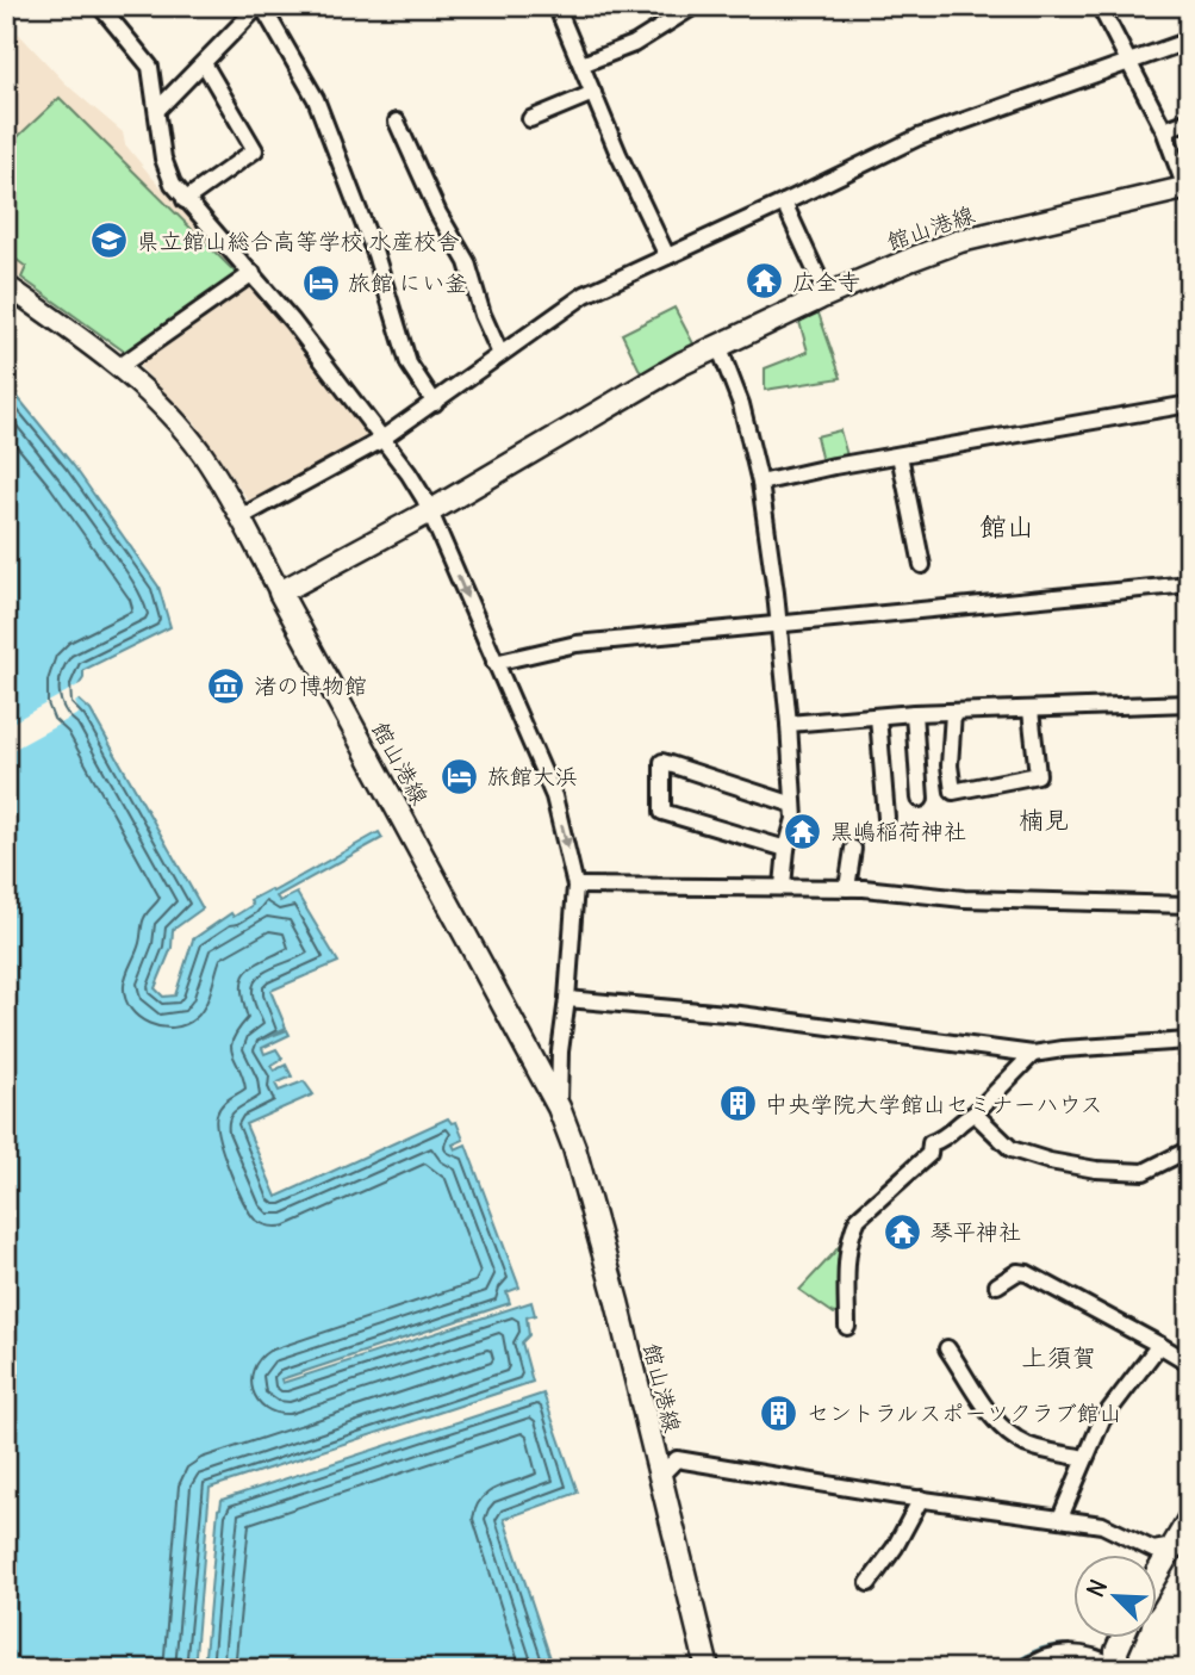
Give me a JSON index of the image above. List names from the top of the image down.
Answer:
{
  "streets": {
    "main road": ["館山港線"]
  },
  "districts": ["館山", "楠見", "上須賀"],
  "places": {
    "school or university": ["県立館山総合高等学校 水産校舎"],
    "temple": ["広全寺", "黒嶋稲荷神社", "琴平神社"],
    "hotel": ["旅館 にい釜", "旅館大浜"],
    "museum": ["渚の博物館"],
    "building": ["中央学院大学館山セミナーハウス", "セントラルスポーツクラブ館山"]
  },
  "north": "top left"
}
